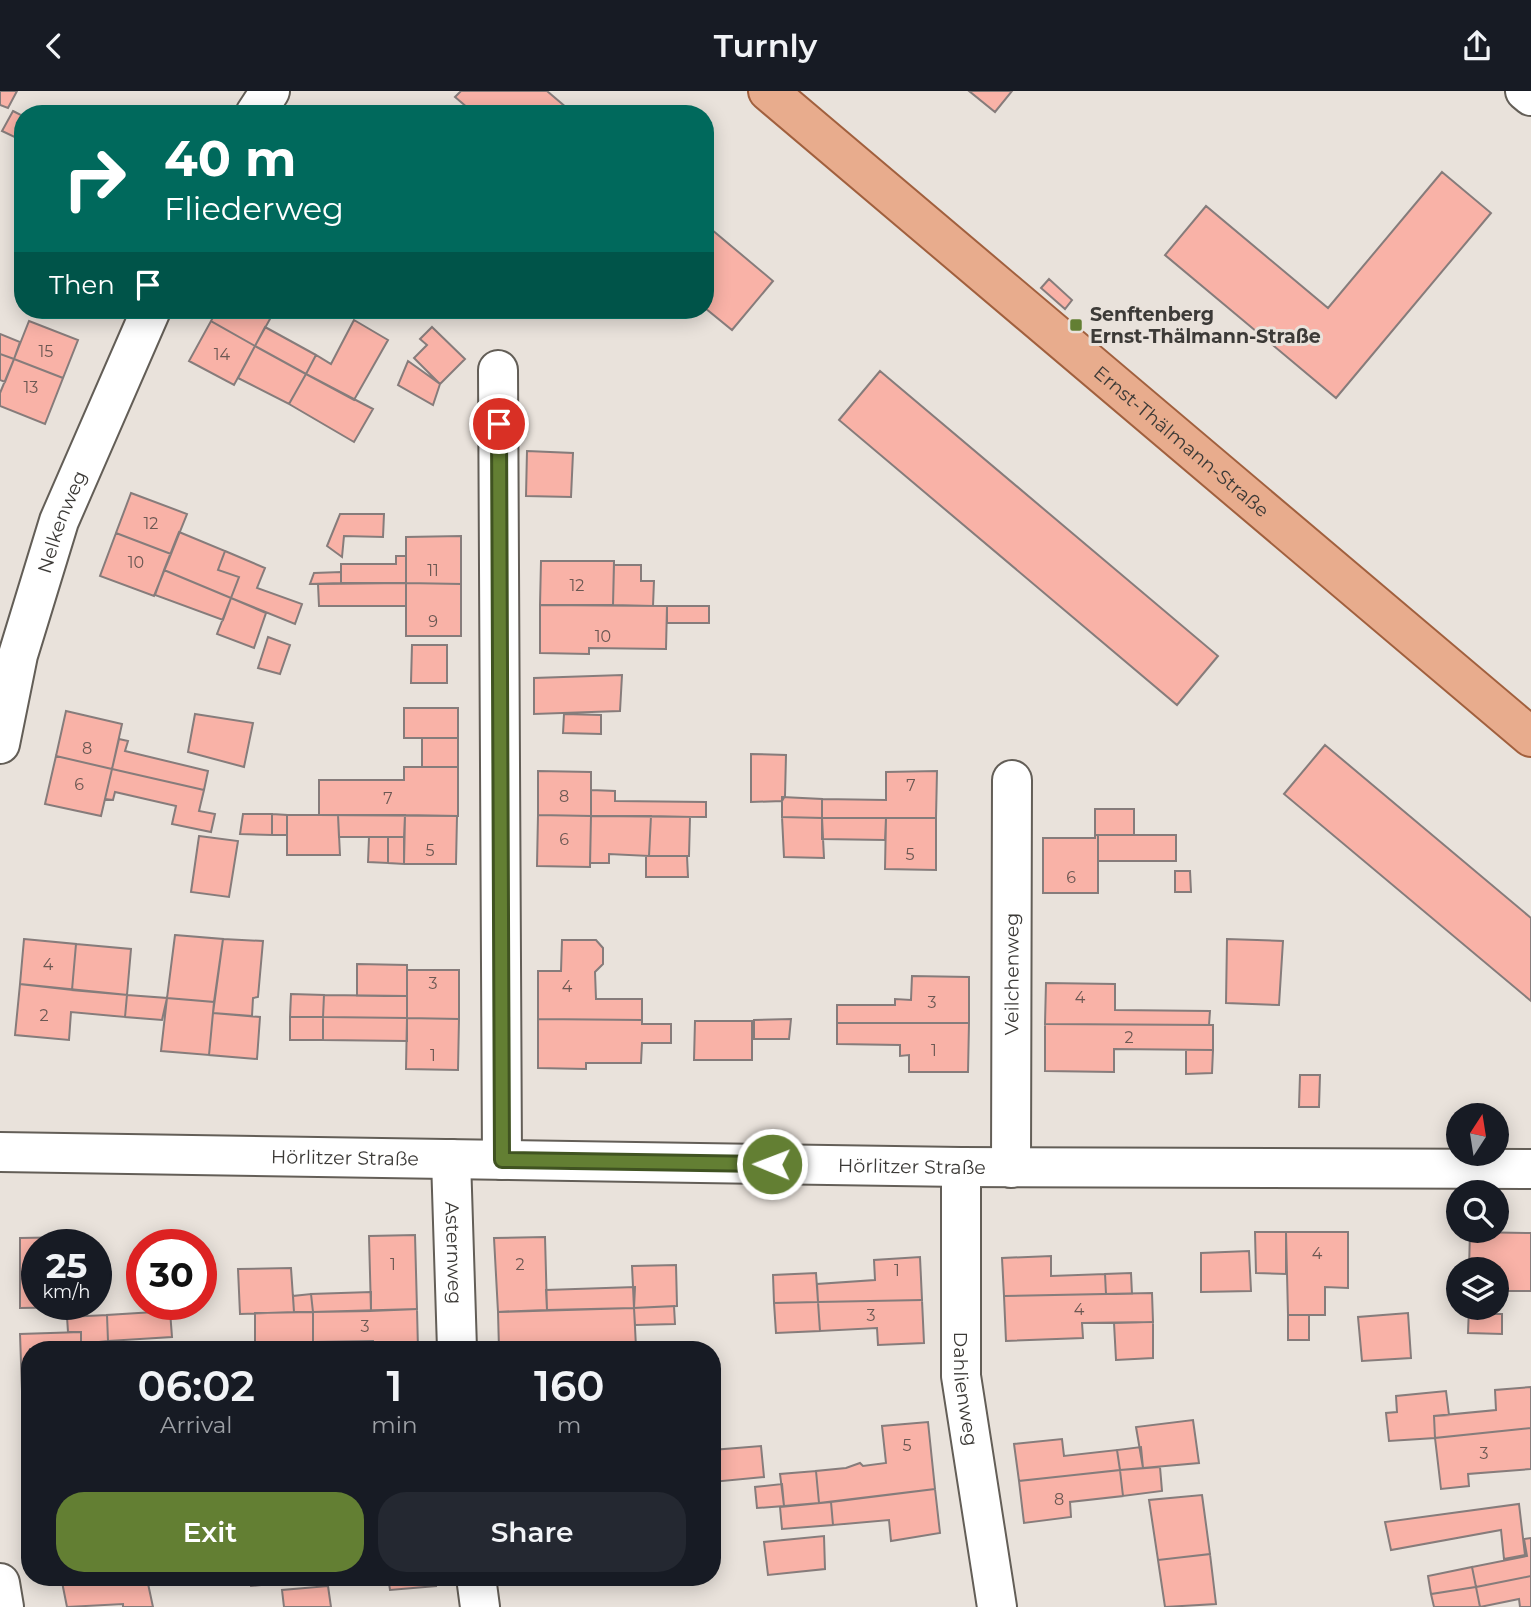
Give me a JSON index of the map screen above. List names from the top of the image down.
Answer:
{
  "streets": {
    "main road": ["Ernst-Thälmann-Straße"],
    "street": [
      "Nelkenweg",
      "Veilchenweg",
      "Hörlitzer Straße",
      "Asternweg",
      "Dahlienweg"
    ]
  },
  "crossings": [
    ["Veilchenweg", "Hörlitzer Straße"],
    ["Hörlitzer Straße", "Asternweg"],
    ["Hörlitzer Straße", "Dahlienweg"]
  ],
  "places": {
    "transit": ["Senftenberg Ernst-Thälmann-Straße"]
  },
  "house_numbers": [
    "15",
    "14",
    "13",
    "12",
    "10",
    "11",
    "12",
    "9",
    "10",
    "8",
    "6",
    "7",
    "8",
    "7",
    "6",
    "5",
    "5",
    "6",
    "4",
    "3",
    "4",
    "4",
    "3",
    "2",
    "2",
    "1",
    "1",
    "4",
    "1",
    "2",
    "1",
    "4",
    "3",
    "3",
    "5",
    "3",
    "8"
  ],
  "north": "top",
  "page": {
    "header": "Turnly",
    "turn": ["40 m", "Fliederweg"],
    "then": "Then",
    "speed": "25 km/h",
    "limit": "30",
    "eta": [
      "06:02",
      "Arrival",
      "1",
      "min",
      "160",
      "m"
    ],
    "buttons": ["Exit", "Share"]
  }
}
